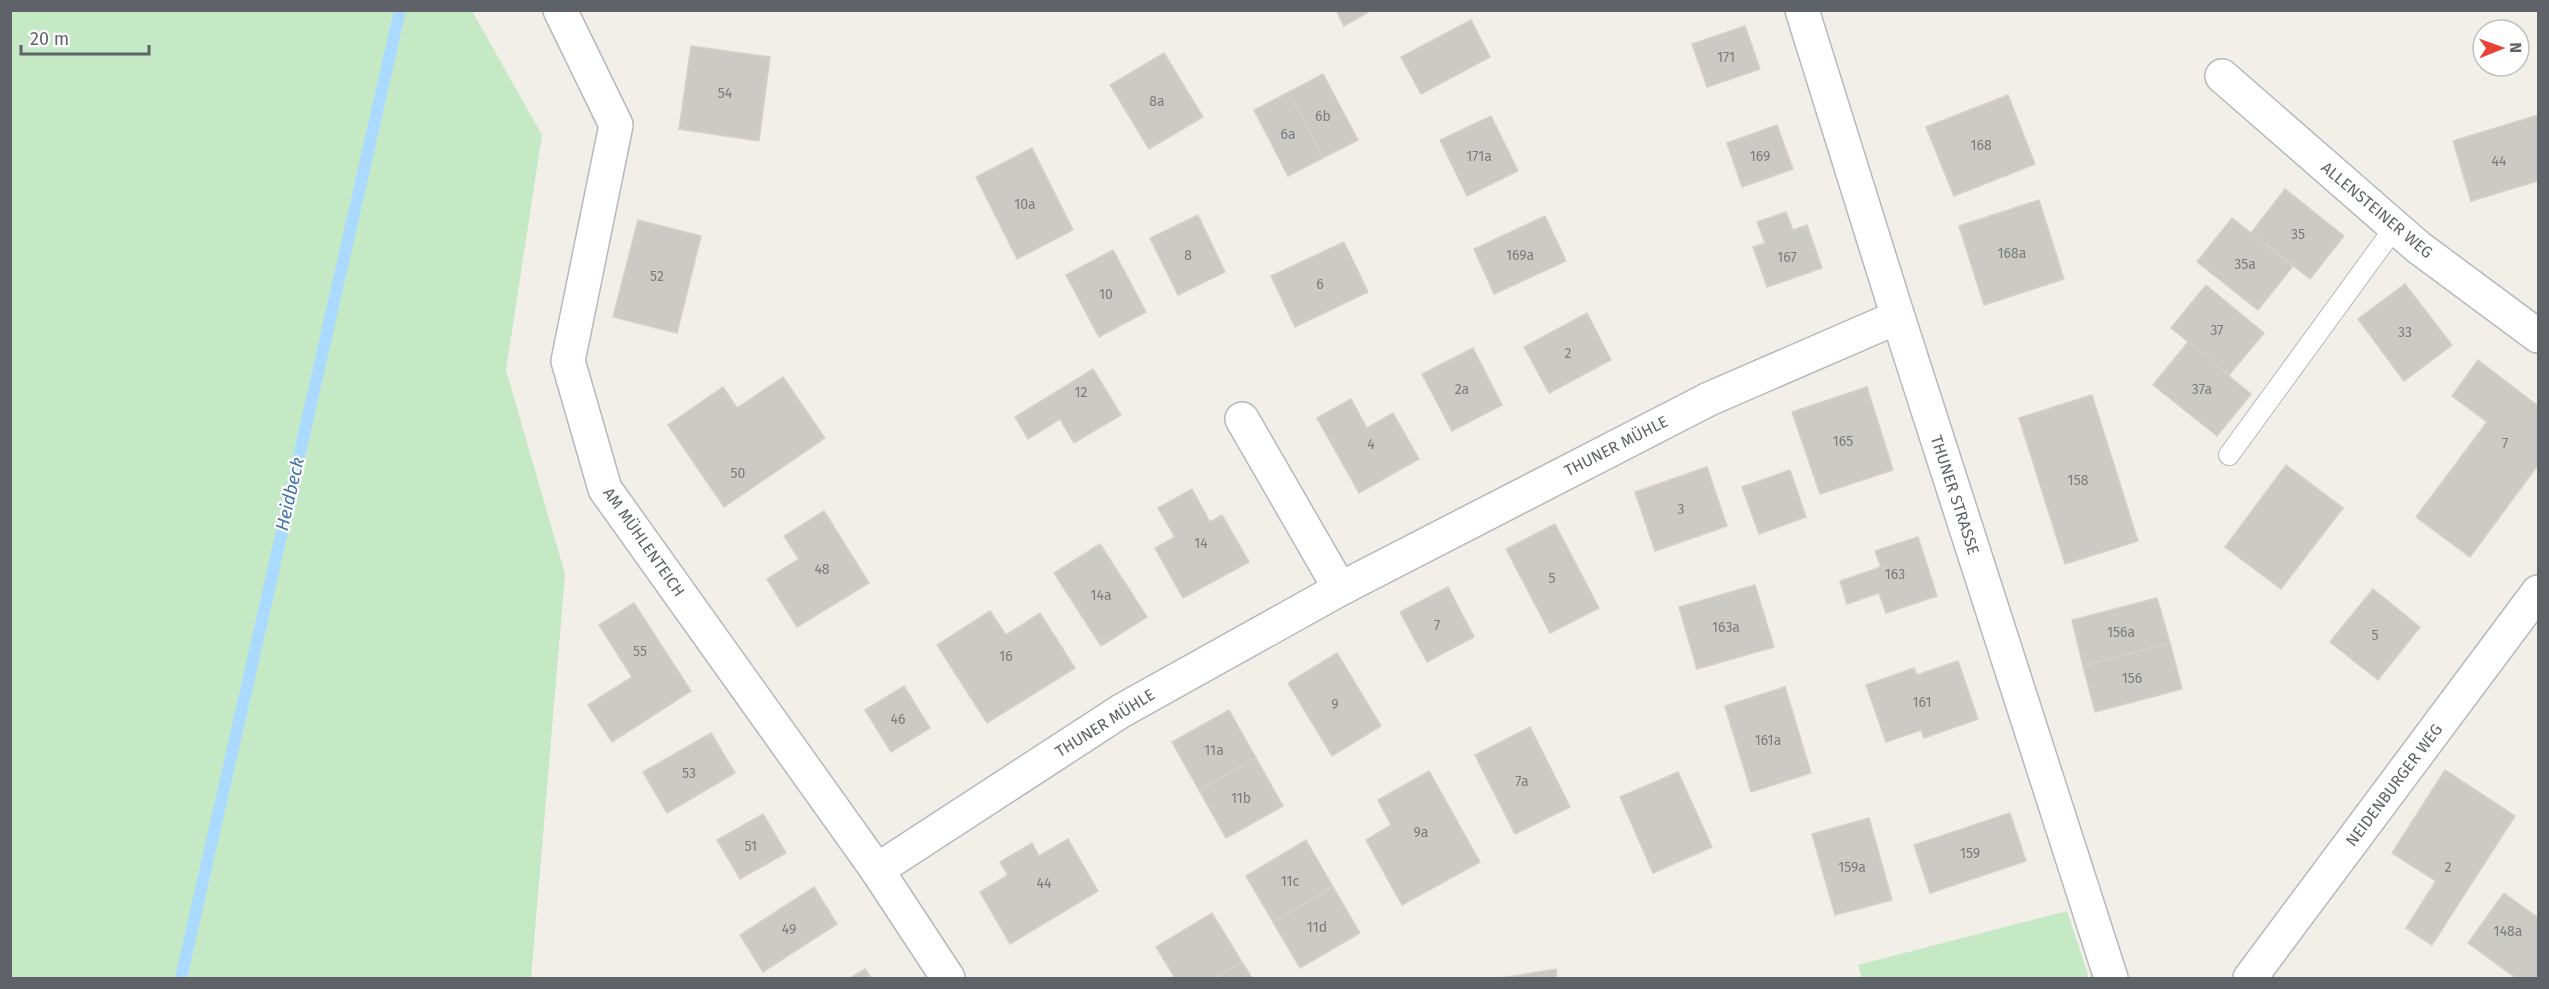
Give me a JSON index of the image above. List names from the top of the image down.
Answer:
{
  "streets": {
    "street": [
      "ALLENSTEINER WEG",
      "THUNER MÜHLE",
      "THUNER STRASSE",
      "AM MÜHLENTEICH",
      "NEIDENBURGER WEG"
    ]
  },
  "crossings": [
    ["THUNER MÜHLE", "THUNER STRASSE"],
    ["THUNER MÜHLE", "AM MÜHLENTEICH"]
  ],
  "water": ["Heidbeck"],
  "house_numbers": [
    "171",
    "54",
    "8a",
    "6b",
    "6a",
    "168",
    "171a",
    "169",
    "44",
    "10a",
    "35",
    "168a",
    "8",
    "169a",
    "167",
    "35a",
    "52",
    "6",
    "10",
    "37",
    "33",
    "2",
    "2a",
    "37a",
    "12",
    "165",
    "7",
    "4",
    "50",
    "158",
    "3",
    "14",
    "48",
    "163",
    "5",
    "14a",
    "7",
    "163a",
    "156a",
    "5",
    "55",
    "16",
    "156",
    "161",
    "9",
    "46",
    "161a",
    "11a",
    "53",
    "7a",
    "11b",
    "9a",
    "51",
    "159",
    "159a",
    "2",
    "11c",
    "44",
    "11d",
    "49",
    "148a"
  ],
  "scale_bar": "20 m",
  "north": "right"
}
